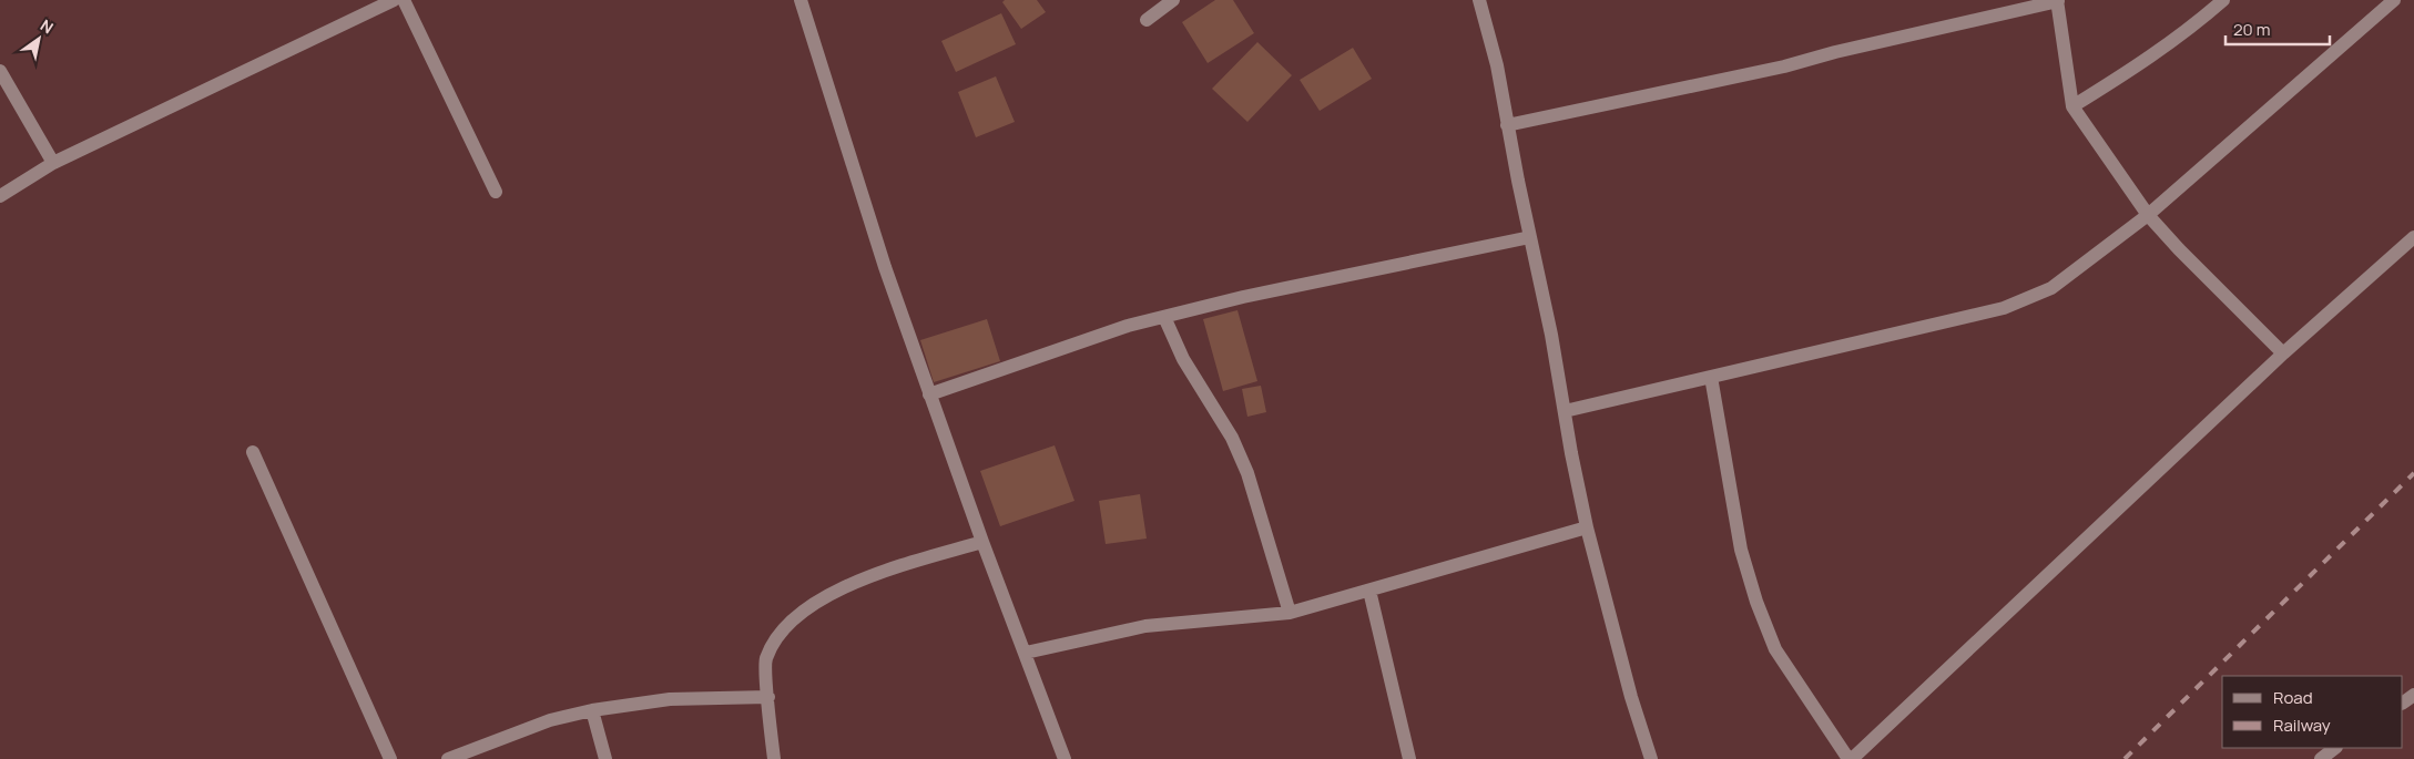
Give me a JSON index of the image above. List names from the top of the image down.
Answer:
{
  "legend": ["Road", "Railway"],
  "scale_bar": "20 m",
  "north": "top right"
}
